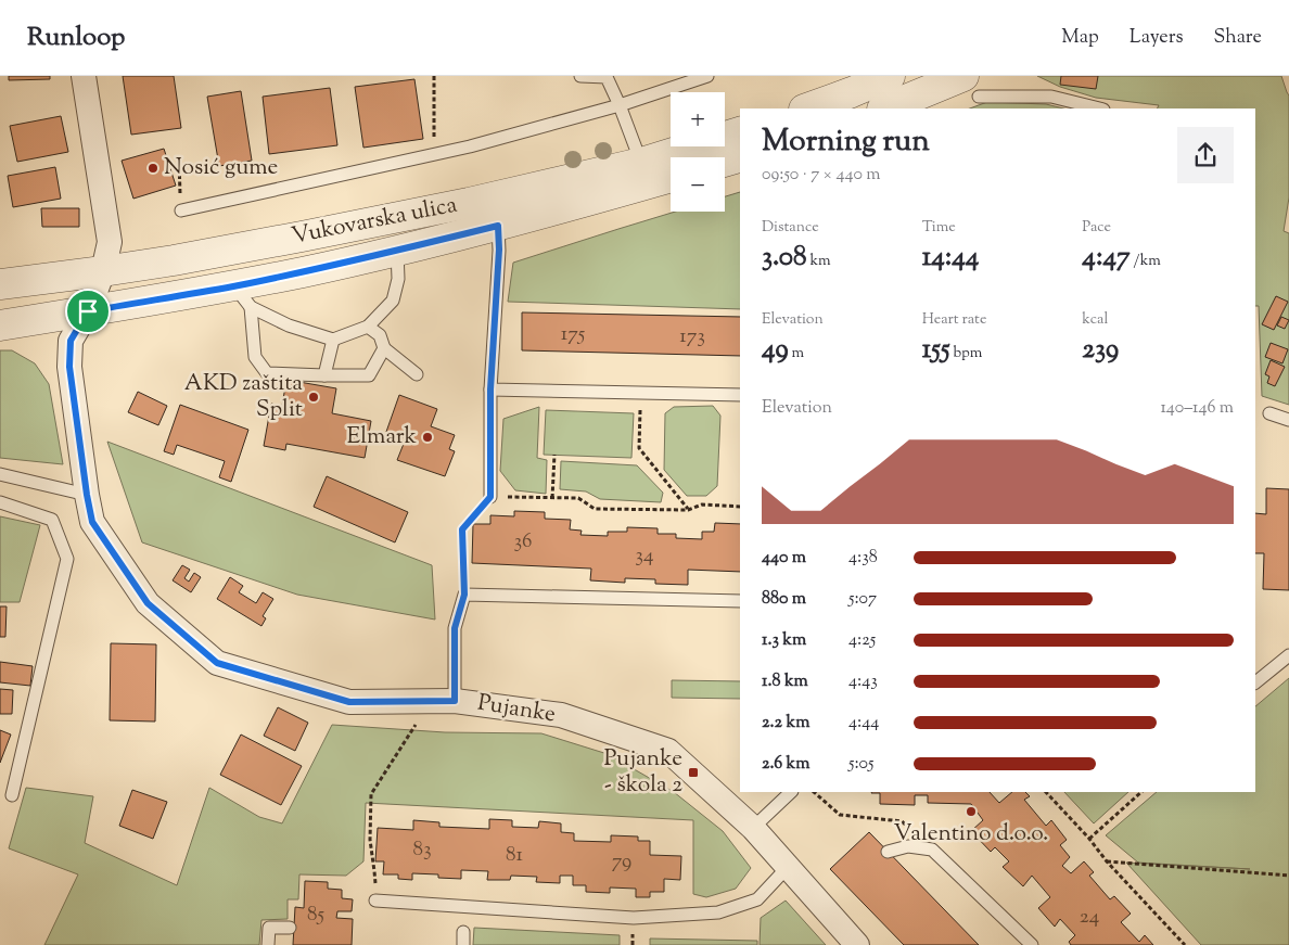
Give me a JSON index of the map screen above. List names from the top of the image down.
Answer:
{
  "streets": {
    "street": ["Vukovarska ulica", "Pujanke"]
  },
  "crossings": [
    ["Vukovarska ulica", "Pujanke"]
  ],
  "places": {
    "other": [
      "Nosić gume",
      "AKD zaštita Split",
      "Elmark",
      "Valentino d.o.o."
    ],
    "transit": ["Pujanke - škola 2"]
  },
  "house_numbers": [
    "175",
    "173",
    "36",
    "34",
    "83",
    "81",
    "79",
    "85",
    "24"
  ],
  "page": {
    "header": "Runloop",
    "nav": ["Map", "Layers", "Share"],
    "map_buttons": ["+", "−"],
    "heading": ["Morning run", "09:50 · 7 × 440 m"],
    "stats": [
      ["Distance", "3.08 km"],
      ["Time", "14:44"],
      ["Pace", "4:47 /km"],
      ["Elevation", "49 m"],
      ["Heart rate", "155 bpm"],
      ["kcal", "239"]
    ],
    "chart": ["Elevation", "140–146 m"],
    "list": [
      {
        "name": "440 m",
        "note": "4:38"
      },
      {
        "name": "880 m",
        "note": "5:07"
      },
      {
        "name": "1.3 km",
        "note": "4:25"
      },
      {
        "name": "1.8 km",
        "note": "4:43"
      },
      {
        "name": "2.2 km",
        "note": "4:44"
      },
      {
        "name": "2.6 km",
        "note": "5:05"
      }
    ]
  }
}
